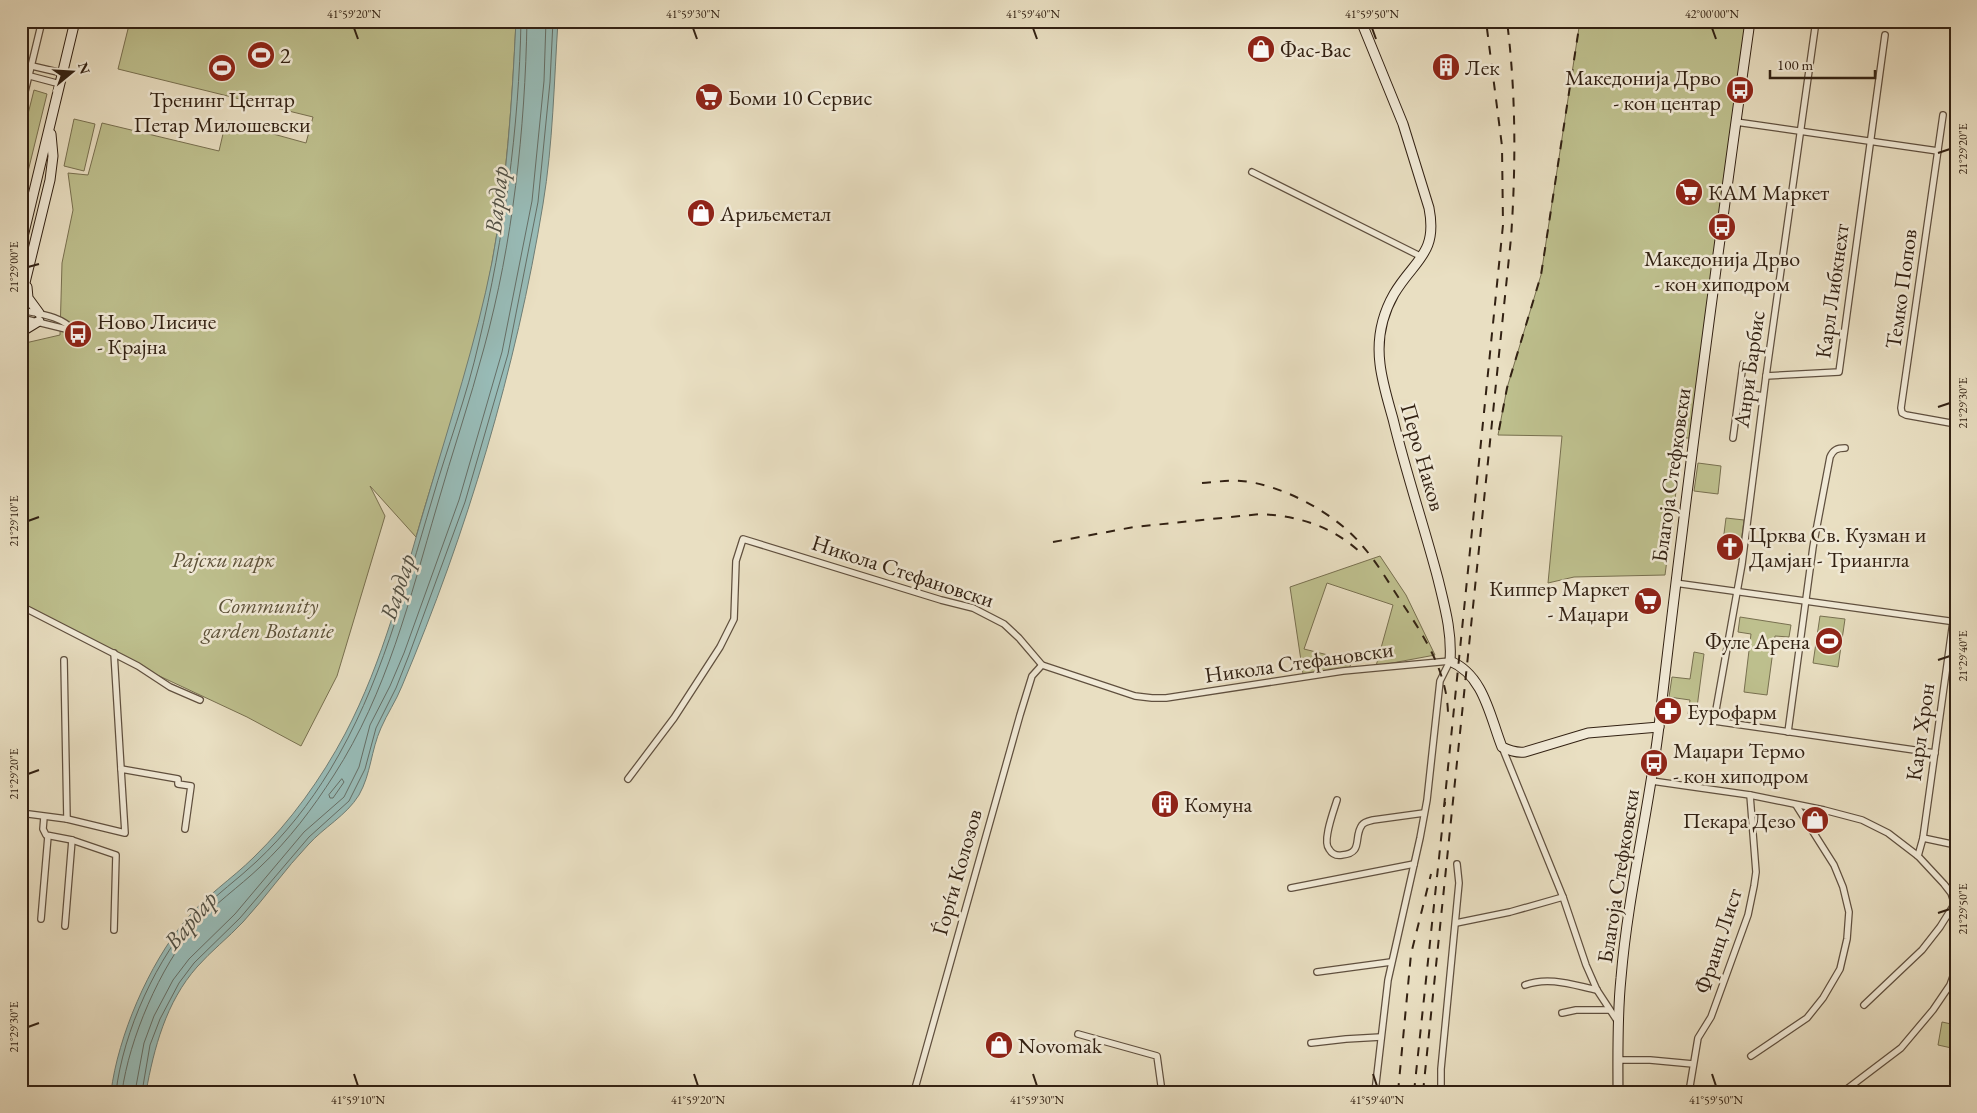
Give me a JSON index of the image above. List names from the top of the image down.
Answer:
{
  "streets": {
    "street": [
      "Темко Попов",
      "Карл Либкнехт",
      "Анри Барбис",
      "Перо Наков",
      "Благоја Стефковски",
      "Никола Стефановски",
      "Карл Хрон",
      "Ѓорѓи Колозов",
      "Франц Лист"
    ]
  },
  "crossings": [
    ["Карл Либкнехт", "Анри Барбис"],
    ["Перо Наков", "Никола Стефановски"],
    ["Никола Стефановски", "Ѓорѓи Колозов"]
  ],
  "water": ["Вардар"],
  "parks": ["Рајски парк", "Community garden Bostanie"],
  "places": {
    "shop": [
      "Фас-Вас",
      "Ариљеметал",
      "Пекара Дезо",
      "Novomak"
    ],
    "sports": ["2", "Тренинг Центар Петар Милошевски", "Фуле Арена"],
    "building": ["Лек", "Комуна"],
    "bus stop": [
      "Македонија Дрво - кон центар",
      "Македонија Дрво - кон хиподром",
      "Ново Лисиче - Крајна",
      "Маџари Термо - кон хиподром"
    ],
    "supermarket": ["Боми 10 Сервис", "КАМ Маркет", "Киппер Маркет - Маџари"],
    "church": ["Црква Св. Кузман и Дамјан - Триангла"],
    "pharmacy": ["Еурофарм"]
  },
  "scale_bar": "100 m",
  "north": "right",
  "coordinates": [
    "41°59'20\"N",
    "41°59'30\"N",
    "41°59'40\"N",
    "41°59'50\"N",
    "42°00'00\"N",
    "21°29'20\"E",
    "21°29'00\"E",
    "21°29'30\"E",
    "21°29'10\"E",
    "21°29'40\"E",
    "21°29'50\"E",
    "41°59'10\"N"
  ]
}
